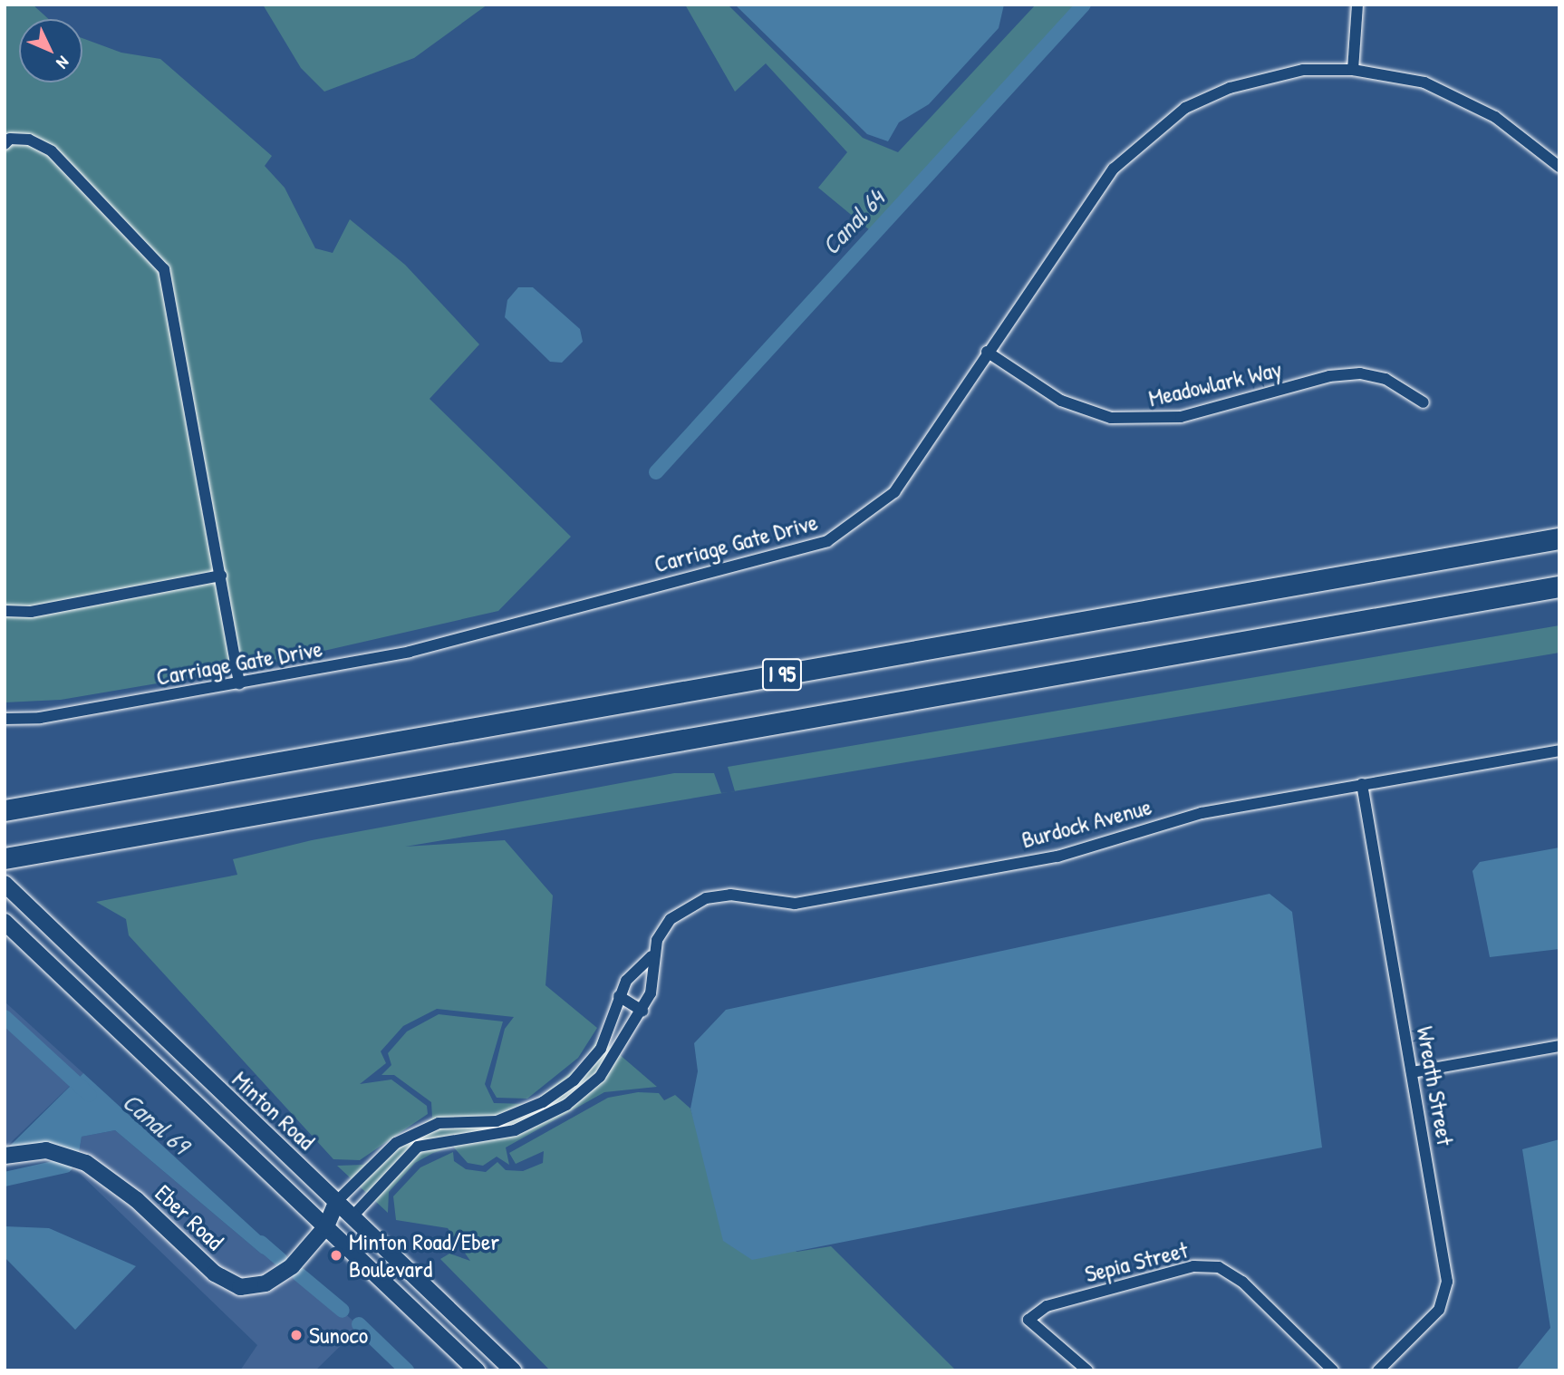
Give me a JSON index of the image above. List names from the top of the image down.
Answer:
{
  "streets": {
    "highway": ["I 95"],
    "main road": ["Minton Road", "Eber Road"],
    "street": [
      "Meadowlark Way",
      "Carriage Gate Drive",
      "Burdock Avenue",
      "Wreath Street",
      "Sepia Street"
    ]
  },
  "crossings": [
    ["Meadowlark Way", "Carriage Gate Drive"],
    ["Burdock Avenue", "Wreath Street"],
    ["Burdock Avenue", "Minton Road"],
    ["Burdock Avenue", "Eber Road"],
    ["Minton Road", "Eber Road"]
  ],
  "water": ["Canal 64", "Canal 69"],
  "places": ["Minton Road/Eber Boulevard", "Sunoco"],
  "north": "bottom right"
}
